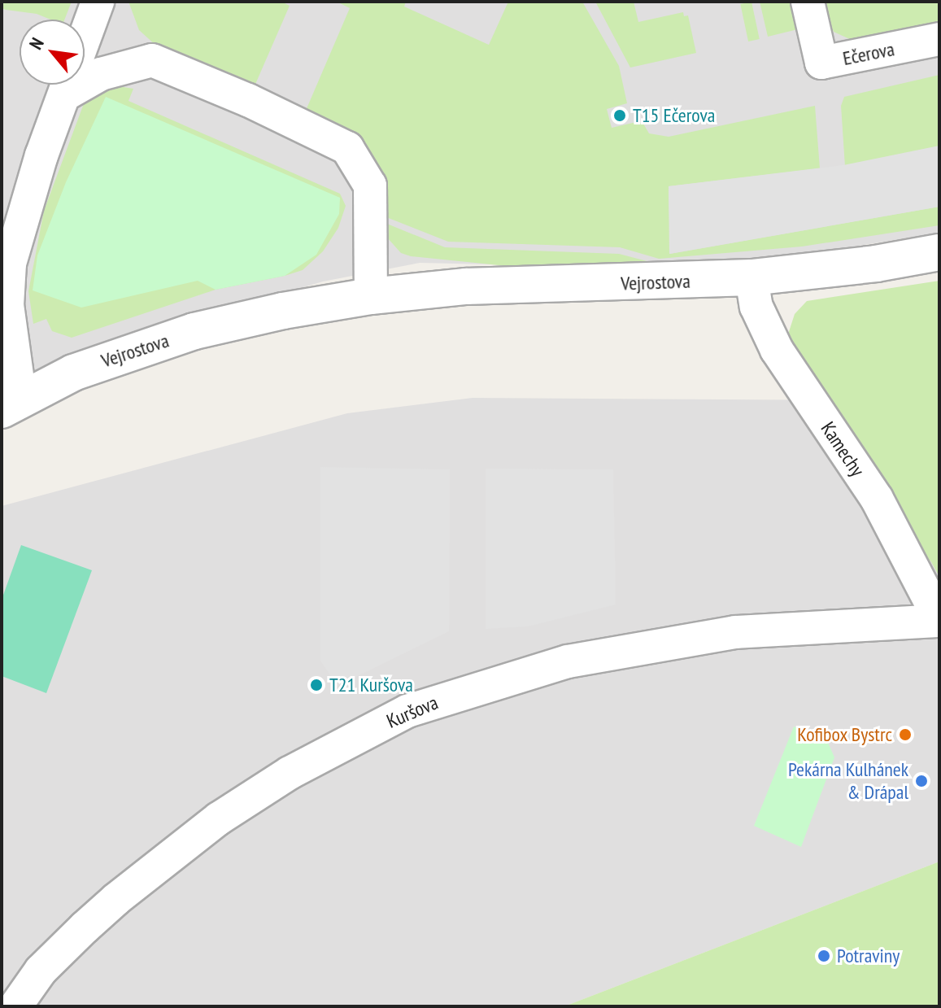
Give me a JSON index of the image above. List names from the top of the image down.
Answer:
{
  "streets": {
    "street": [
      "Ečerova",
      "Vejrostova",
      "Kamechy",
      "Kuršova"
    ]
  },
  "crossings": [
    ["Vejrostova", "Kamechy"],
    ["Kamechy", "Kuršova"]
  ],
  "places": [
    "T15 Ečerova",
    "T21 Kuršova",
    "Kofibox Bystrc",
    "Pekárna Kulhánek & Drápal",
    "Potraviny"
  ],
  "north": "top left"
}
